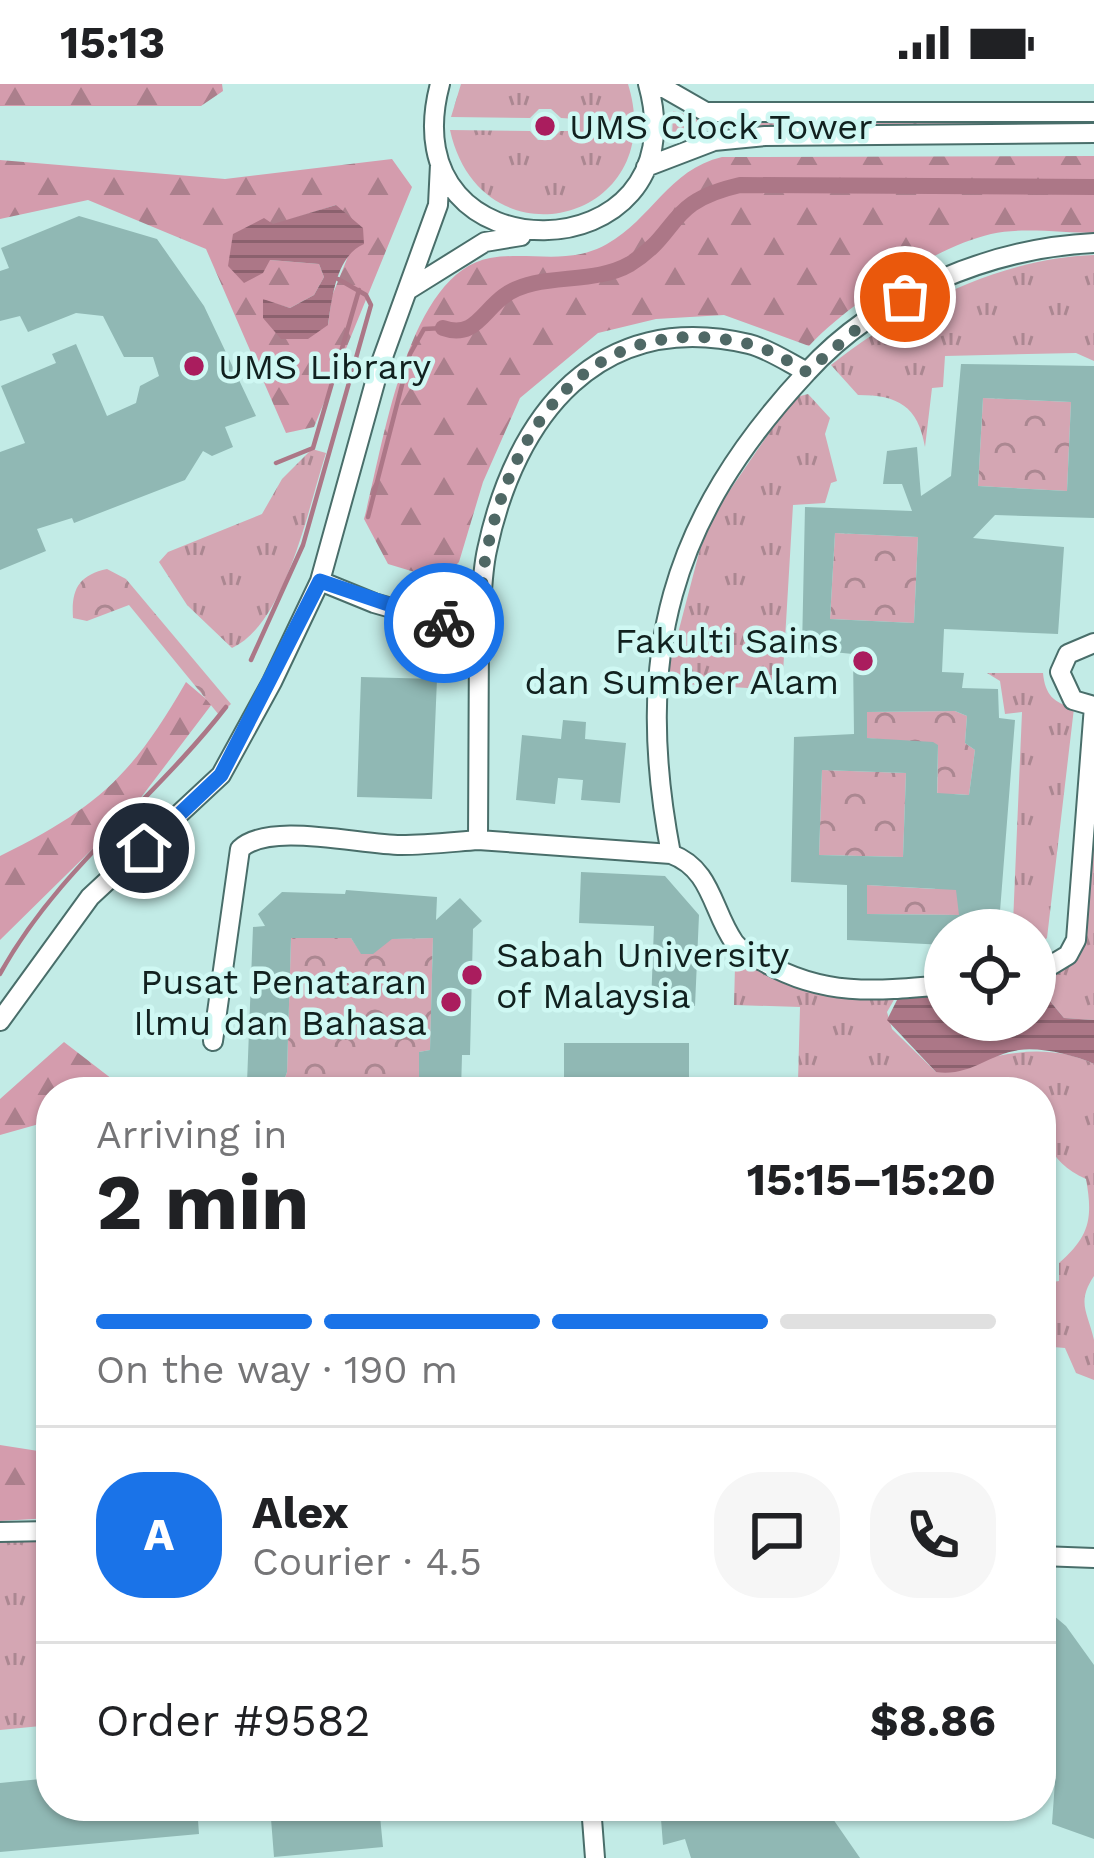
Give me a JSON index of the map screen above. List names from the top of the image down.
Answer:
{
  "places": [
    "UMS Clock Tower",
    "UMS Library",
    "Fakulti Sains dan Sumber Alam",
    "Sabah University of Malaysia",
    "Pusat Penataran Ilmu dan Bahasa"
  ],
  "page": {
    "status": "15:13",
    "heading": ["2 min", "Arriving in", "15:15–15:20"],
    "panel": [
      "Alex",
      "Courier · 4.5",
      "Order #9582",
      "$8.86"
    ],
    "bar": "On the way · 190 m",
    "round": "A"
  }
}
